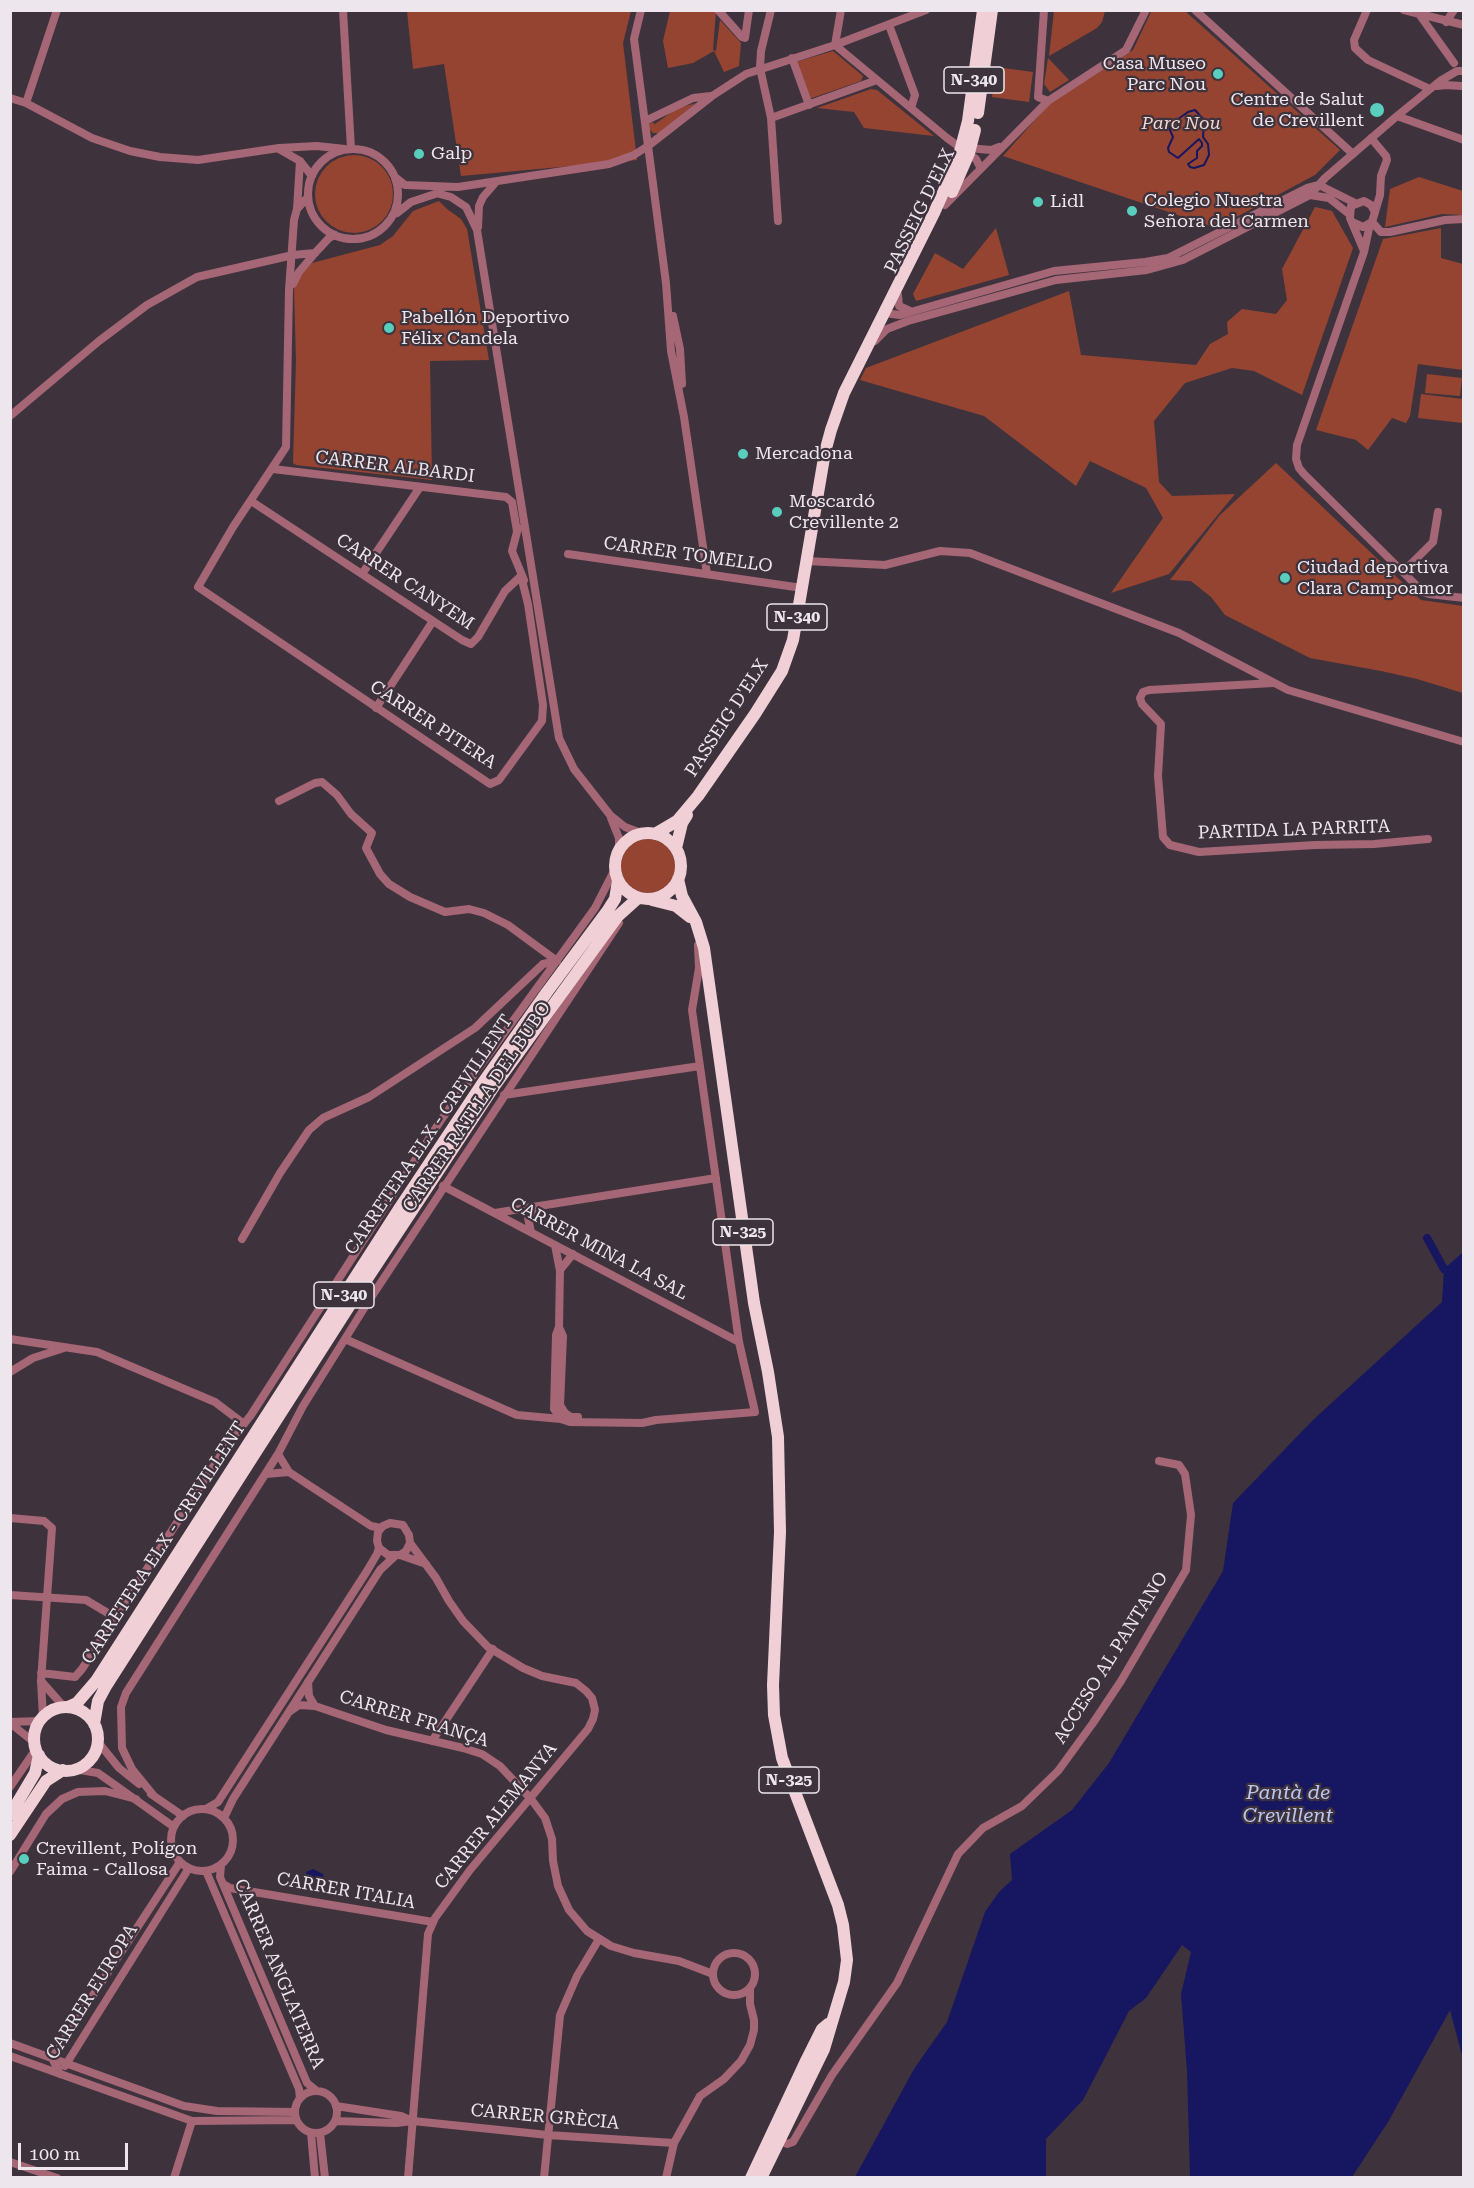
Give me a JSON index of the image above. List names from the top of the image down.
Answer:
{
  "streets": {
    "highway": [
      "N-340",
      "PASSEIG D'ELX",
      "CARRETERA ELX - CREVILLENT",
      "N-325"
    ],
    "street": [
      "CARRER ALBARDI",
      "CARRER TOMELLO",
      "CARRER CANYEM",
      "CARRER PITERA",
      "PARTIDA LA PARRITA",
      "CARRER RATLLA DEL BUBO",
      "CARRER MINA LA SAL",
      "ACCESO AL PANTANO",
      "CARRER FRANÇA",
      "CARRER ALEMANYA",
      "CARRER ITALIA",
      "CARRER ANGLATERRA",
      "CARRER EUROPA",
      "CARRER GRÈCIA"
    ]
  },
  "crossings": [
    ["N-340", "PASSEIG D'ELX"],
    ["N-340", "CARRER RATLLA DEL BUBO"],
    ["N-340", "CARRETERA ELX - CREVILLENT"],
    ["N-340", "N-325"],
    ["PASSEIG D'ELX", "CARRER TOMELLO"],
    ["PASSEIG D'ELX", "PARTIDA LA PARRITA"],
    ["CARRER CANYEM", "CARRER PITERA"],
    ["CARRER RATLLA DEL BUBO", "CARRETERA ELX - CREVILLENT"],
    ["CARRER RATLLA DEL BUBO", "N-325"],
    ["CARRER RATLLA DEL BUBO", "CARRER MINA LA SAL"],
    ["CARRETERA ELX - CREVILLENT", "N-325"],
    ["N-325", "ACCESO AL PANTANO"],
    ["CARRER FRANÇA", "CARRER ALEMANYA"],
    ["CARRER ALEMANYA", "CARRER ITALIA"],
    ["CARRER ALEMANYA", "CARRER GRÈCIA"],
    ["CARRER ITALIA", "CARRER ANGLATERRA"],
    ["CARRER ANGLATERRA", "CARRER EUROPA"],
    ["CARRER ANGLATERRA", "CARRER GRÈCIA"]
  ],
  "water": ["Pantà de Crevillent"],
  "parks": ["Parc Nou"],
  "places": [
    "Casa Museo Parc Nou",
    "Centre de Salut de Crevillent",
    "Galp",
    "Lidl",
    "Colegio Nuestra Señora del Carmen",
    "Pabellón Deportivo Félix Candela",
    "Mercadona",
    "Moscardó Crevillente 2",
    "Ciudad deportiva Clara Campoamor",
    "Crevillent, Polígon Faima - Callosa"
  ],
  "scale_bar": "100 m"
}
